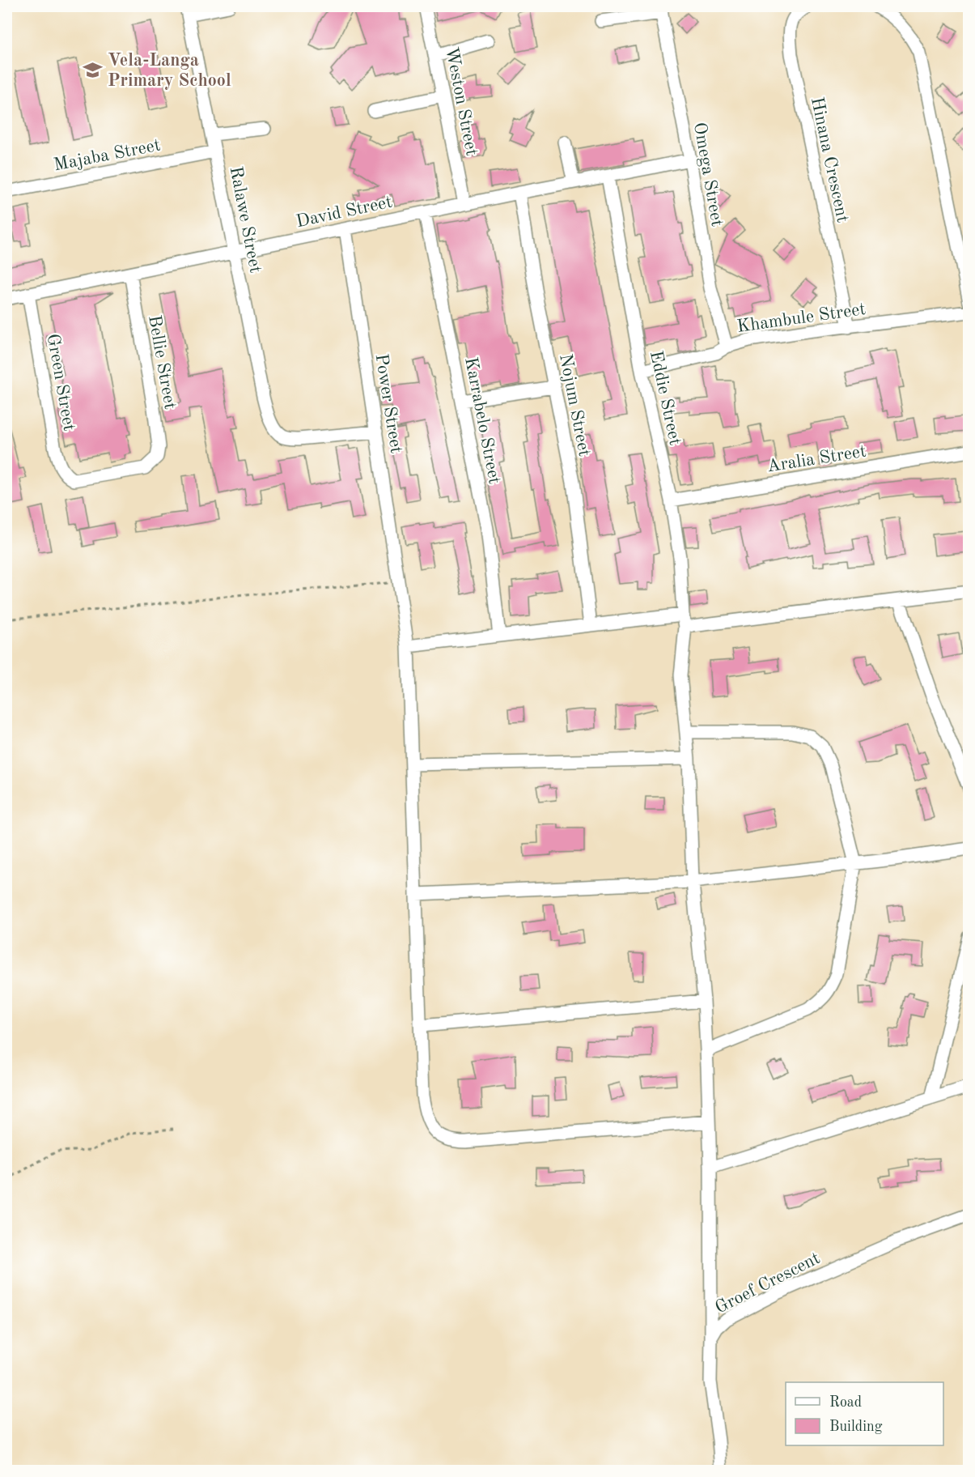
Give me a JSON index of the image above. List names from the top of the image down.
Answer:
{
  "streets": {
    "street": [
      "Weston Street",
      "Majaba Street",
      "Hinana Crescent",
      "Omega Street",
      "David Street",
      "Ralawe Street",
      "Khambule Street",
      "Bellie Street",
      "Green Street",
      "Eddie Street",
      "Power Street",
      "Nojum Street",
      "Karrabelo Street",
      "Aralia Street",
      "Groef Crescent"
    ]
  },
  "crossings": [
    ["Weston Street", "David Street"],
    ["Majaba Street", "Ralawe Street"],
    ["Hinana Crescent", "Khambule Street"],
    ["Omega Street", "David Street"],
    ["Omega Street", "Khambule Street"],
    ["David Street", "Ralawe Street"],
    ["David Street", "Bellie Street"],
    ["David Street", "Green Street"],
    ["David Street", "Eddie Street"],
    ["David Street", "Power Street"],
    ["David Street", "Nojum Street"],
    ["David Street", "Karrabelo Street"],
    ["Ralawe Street", "Power Street"],
    ["Khambule Street", "Eddie Street"],
    ["Bellie Street", "Green Street"],
    ["Eddie Street", "Power Street"],
    ["Eddie Street", "Aralia Street"],
    ["Eddie Street", "Groef Crescent"]
  ],
  "places": {
    "school or university": ["Vela-Langa Primary School"]
  },
  "legend": ["Road", "Building"]
}
